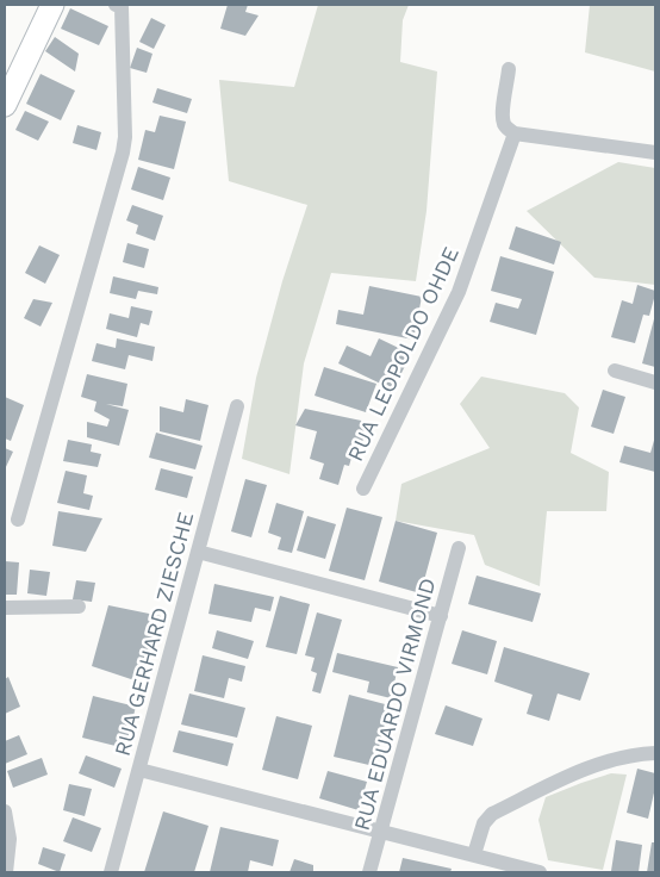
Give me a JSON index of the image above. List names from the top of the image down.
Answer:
{
  "streets": {
    "street": ["RUA LEOPOLDO OHDE", "RUA GERHARD ZIESCHE", "RUA EDUARDO VIRMOND"]
  }
}
